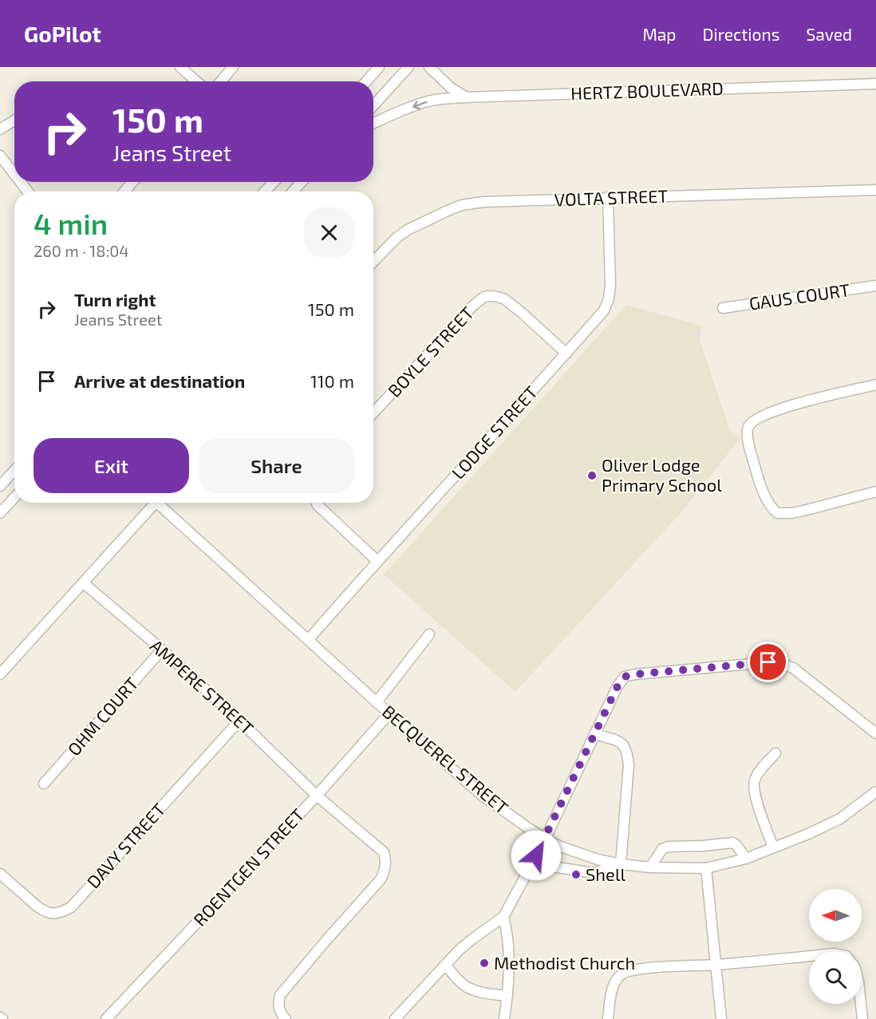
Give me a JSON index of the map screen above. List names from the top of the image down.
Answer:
{
  "streets": {
    "street": [
      "HERTZ BOULEVARD",
      "VOLTA STREET",
      "GAUS COURT",
      "BOYLE STREET",
      "LODGE STREET",
      "AMPERE STREET",
      "OHM COURT",
      "BECQUEREL STREET",
      "DAVY STREET",
      "ROENTGEN STREET"
    ]
  },
  "crossings": [
    ["VOLTA STREET", "LODGE STREET"],
    ["BOYLE STREET", "LODGE STREET"],
    ["LODGE STREET", "BECQUEREL STREET"],
    ["AMPERE STREET", "OHM COURT"],
    ["AMPERE STREET", "DAVY STREET"],
    ["AMPERE STREET", "ROENTGEN STREET"],
    ["BECQUEREL STREET", "ROENTGEN STREET"]
  ],
  "places": ["Oliver Lodge Primary School", "Shell", "Methodist Church"],
  "north": "left",
  "page": {
    "header": "GoPilot",
    "nav": ["Map", "Directions", "Saved"],
    "turn": ["150 m", "Jeans Street"],
    "heading": ["4 min", "260 m · 18:04"],
    "list": [
      {
        "name": "Turn right",
        "note": "Jeans Street",
        "value": "150 m"
      },
      {
        "name": "Arrive at destination",
        "value": "110 m"
      }
    ],
    "buttons": ["Exit", "Share"]
  }
}
